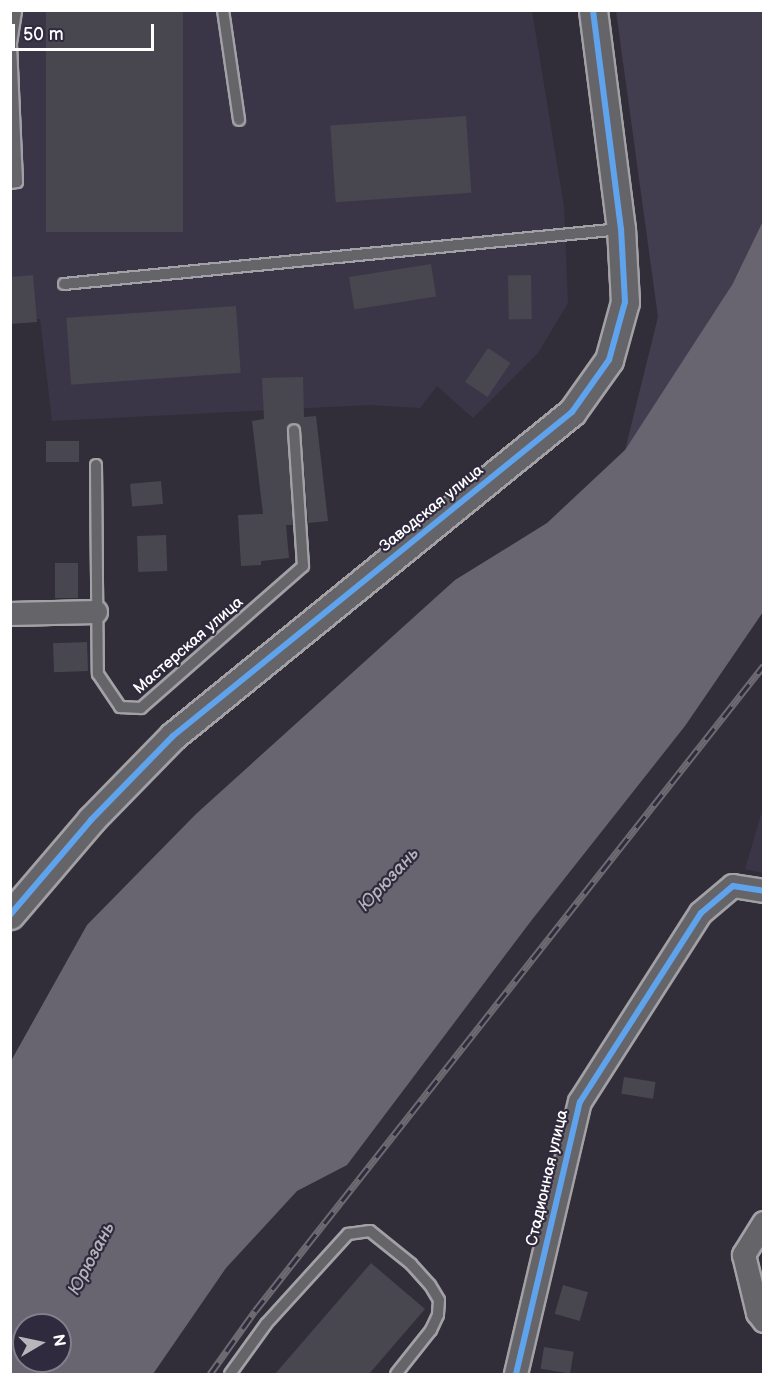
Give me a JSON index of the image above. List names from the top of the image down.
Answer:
{
  "streets": {
    "street": ["Заводская улица", "Стадионная улица"],
    "lane": ["Мастерская улица"]
  },
  "water": ["Юрюзань"],
  "scale_bar": "50 m",
  "north": "right"
}
